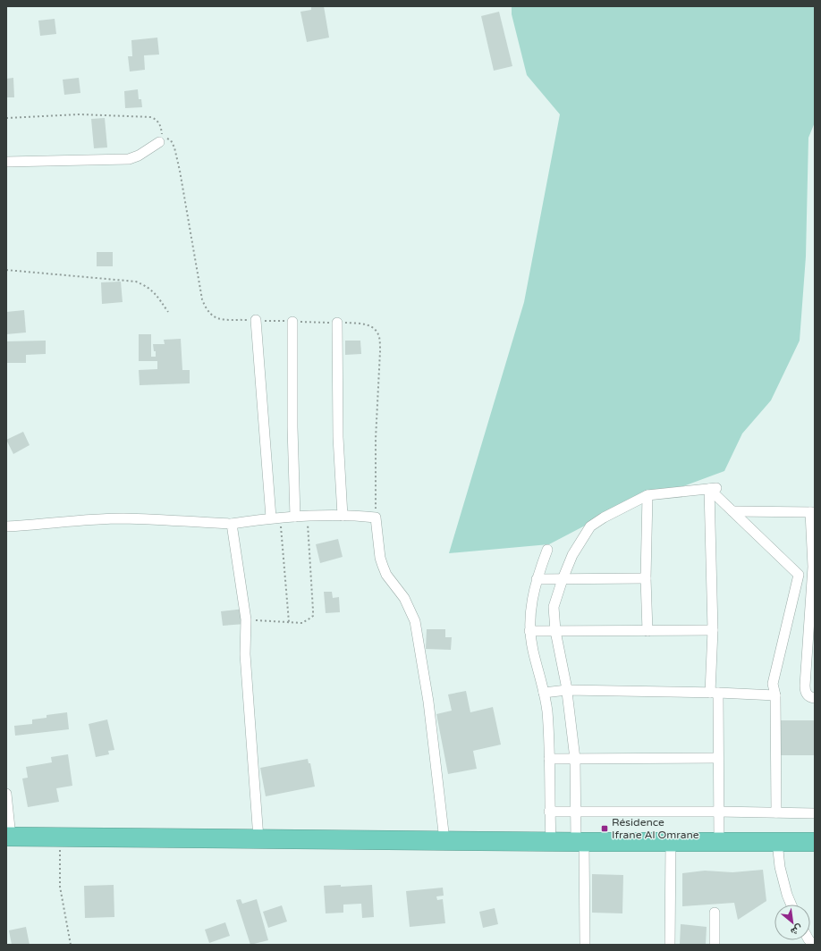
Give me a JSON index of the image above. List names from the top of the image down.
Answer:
{
  "places": {
    "transit": ["Résidence Ifrane Al Omrane"]
  },
  "north": "bottom right"
}
